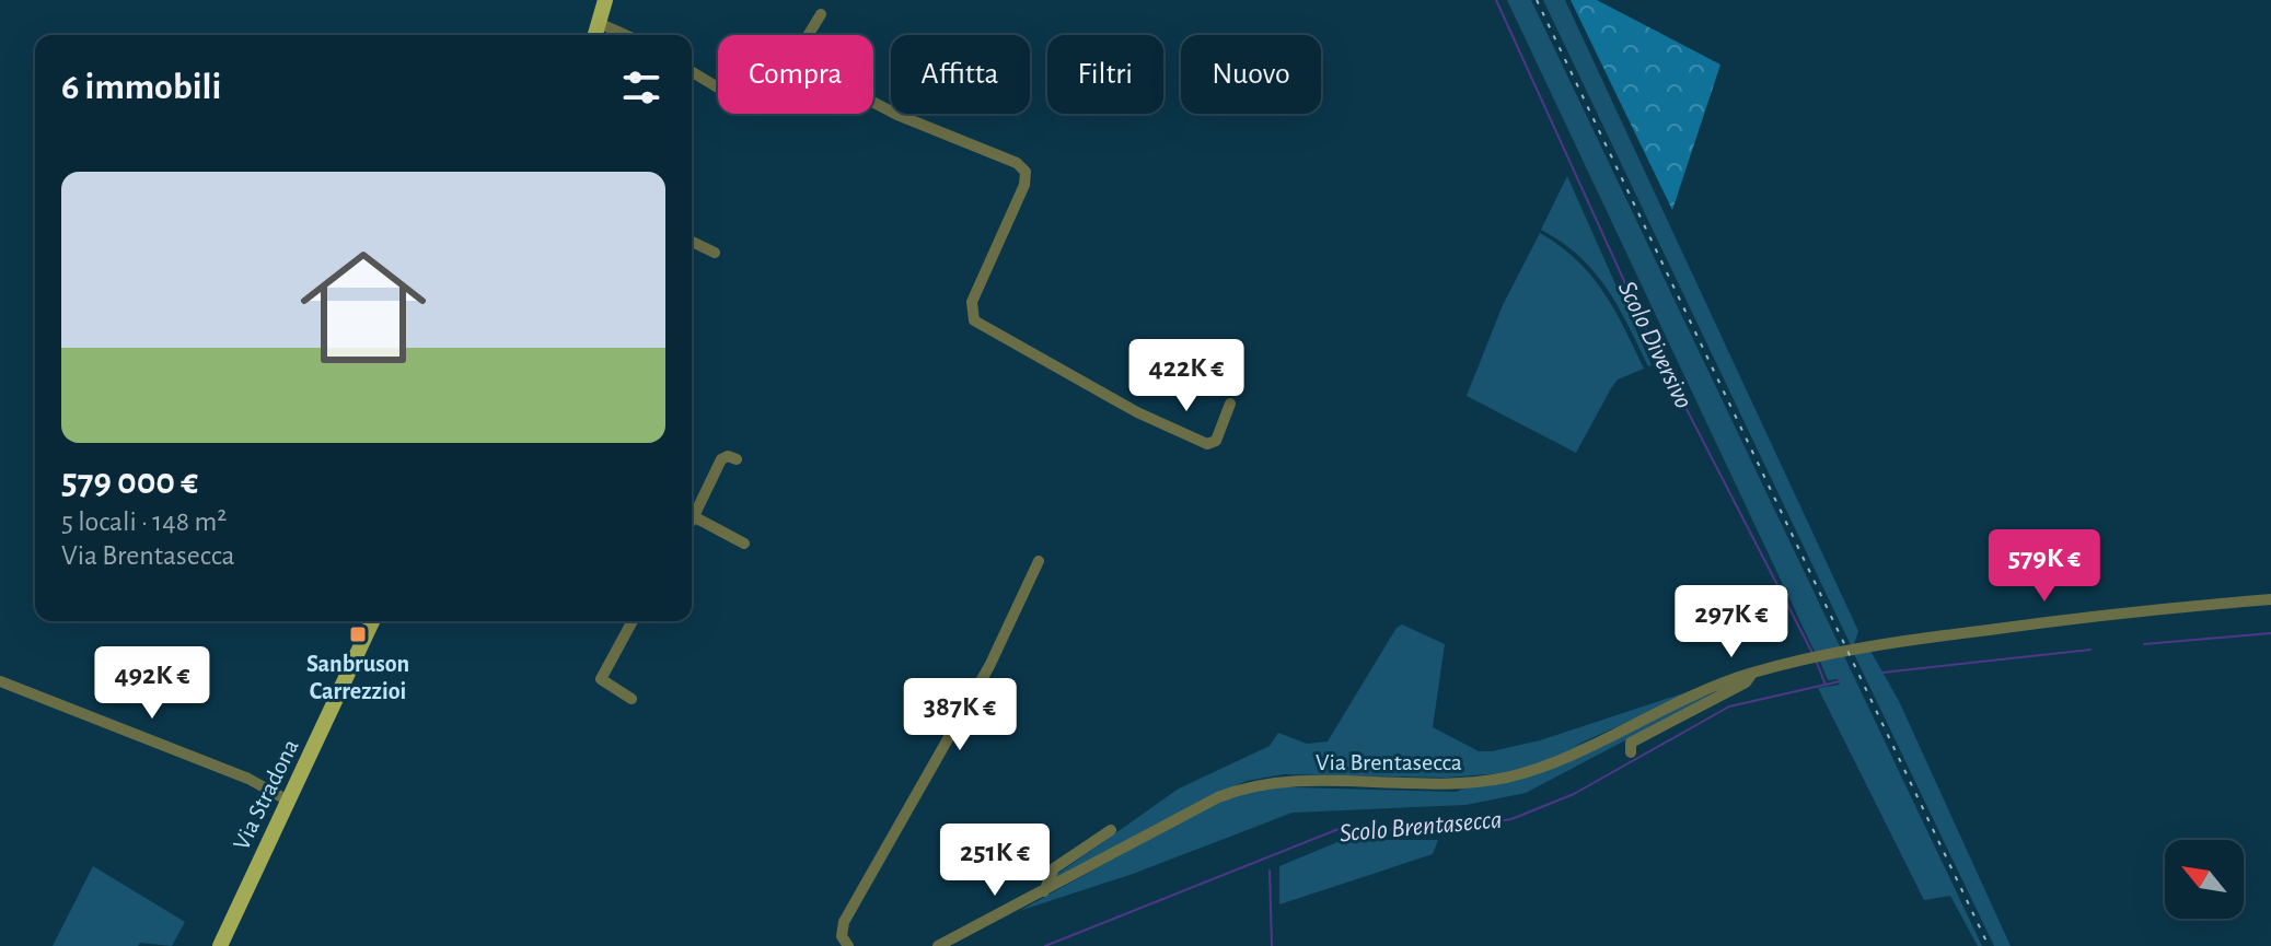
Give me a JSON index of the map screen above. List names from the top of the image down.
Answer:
{
  "streets": {
    "main road": ["Via Stradona"],
    "street": ["Via Brentasecca"]
  },
  "water": ["Scolo Diversivo", "Scolo Brentasecca"],
  "places": {
    "transit": ["Sanbruson Carrezzioi"]
  },
  "north": "top left",
  "page": {
    "chip": [
      "Compra",
      "Affitta",
      "Filtri",
      "Nuovo"
    ],
    "heading": "6 immobili",
    "list": [
      {
        "name": "579 000 €",
        "note": "5 locali · 148 m² · Via Brentasecca"
      }
    ],
    "price": [
      "422K €",
      "579K €",
      "297K €",
      "492K €",
      "387K €",
      "251K €"
    ]
  }
}
